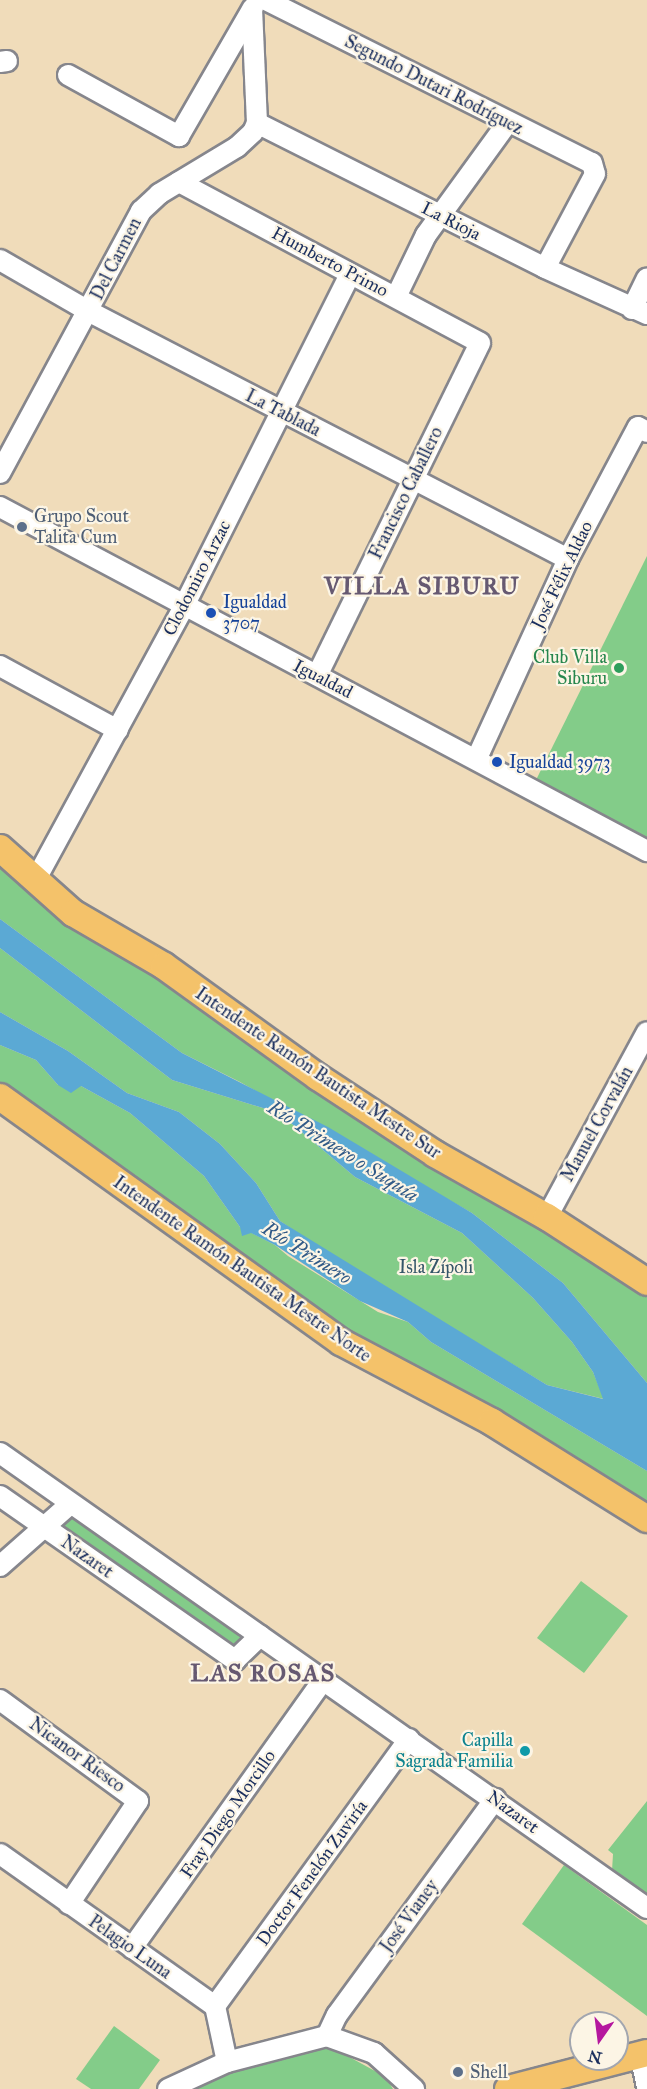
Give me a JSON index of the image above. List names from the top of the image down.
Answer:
{
  "streets": {
    "main road": ["Intendente Ramón Bautista Mestre Sur", "Intendente Ramón Bautista Mestre Norte"],
    "street": [
      "Segundo Dutari Rodríguez",
      "La Rioja",
      "Del Carmen",
      "Humberto Primo",
      "La Tablada",
      "Francisco Caballero",
      "José Félix Aldao",
      "Clodomiro Arzac",
      "Igualdad",
      "Manuel Corvalán",
      "Nazaret",
      "Nicanor Riesco",
      "Fray Diego Morcillo",
      "Doctor Fenelón Zuviría",
      "José Vianey",
      "Pelagio Luna"
    ]
  },
  "crossings": [
    ["Segundo Dutari Rodríguez", "La Rioja"],
    ["La Rioja", "Del Carmen"],
    ["Del Carmen", "Humberto Primo"],
    ["Del Carmen", "La Tablada"],
    ["Humberto Primo", "Francisco Caballero"],
    ["Humberto Primo", "Clodomiro Arzac"],
    ["La Tablada", "Francisco Caballero"],
    ["La Tablada", "José Félix Aldao"],
    ["La Tablada", "Clodomiro Arzac"],
    ["Francisco Caballero", "Igualdad"],
    ["José Félix Aldao", "Igualdad"],
    ["Clodomiro Arzac", "Igualdad"],
    ["Clodomiro Arzac", "Intendente Ramón Bautista Mestre Sur"],
    ["Intendente Ramón Bautista Mestre Sur", "Manuel Corvalán"],
    ["Nazaret", "Fray Diego Morcillo"],
    ["Nazaret", "Doctor Fenelón Zuviría"],
    ["Nazaret", "José Vianey"],
    ["Nicanor Riesco", "Pelagio Luna"],
    ["Fray Diego Morcillo", "Pelagio Luna"],
    ["Doctor Fenelón Zuviría", "Pelagio Luna"]
  ],
  "districts": ["VILLA SIBURU", "LAS ROSAS"],
  "water": ["Río Primero o Suquía", "Río Primero"],
  "parks": ["Isla Zípoli"],
  "places": [
    "Grupo Scout Talita Cum",
    "Igualdad 3707",
    "Club Villa Siburu",
    "Igualdad 3973",
    "Capilla Sagrada Familia",
    "Shell"
  ],
  "north": "bottom"
}
